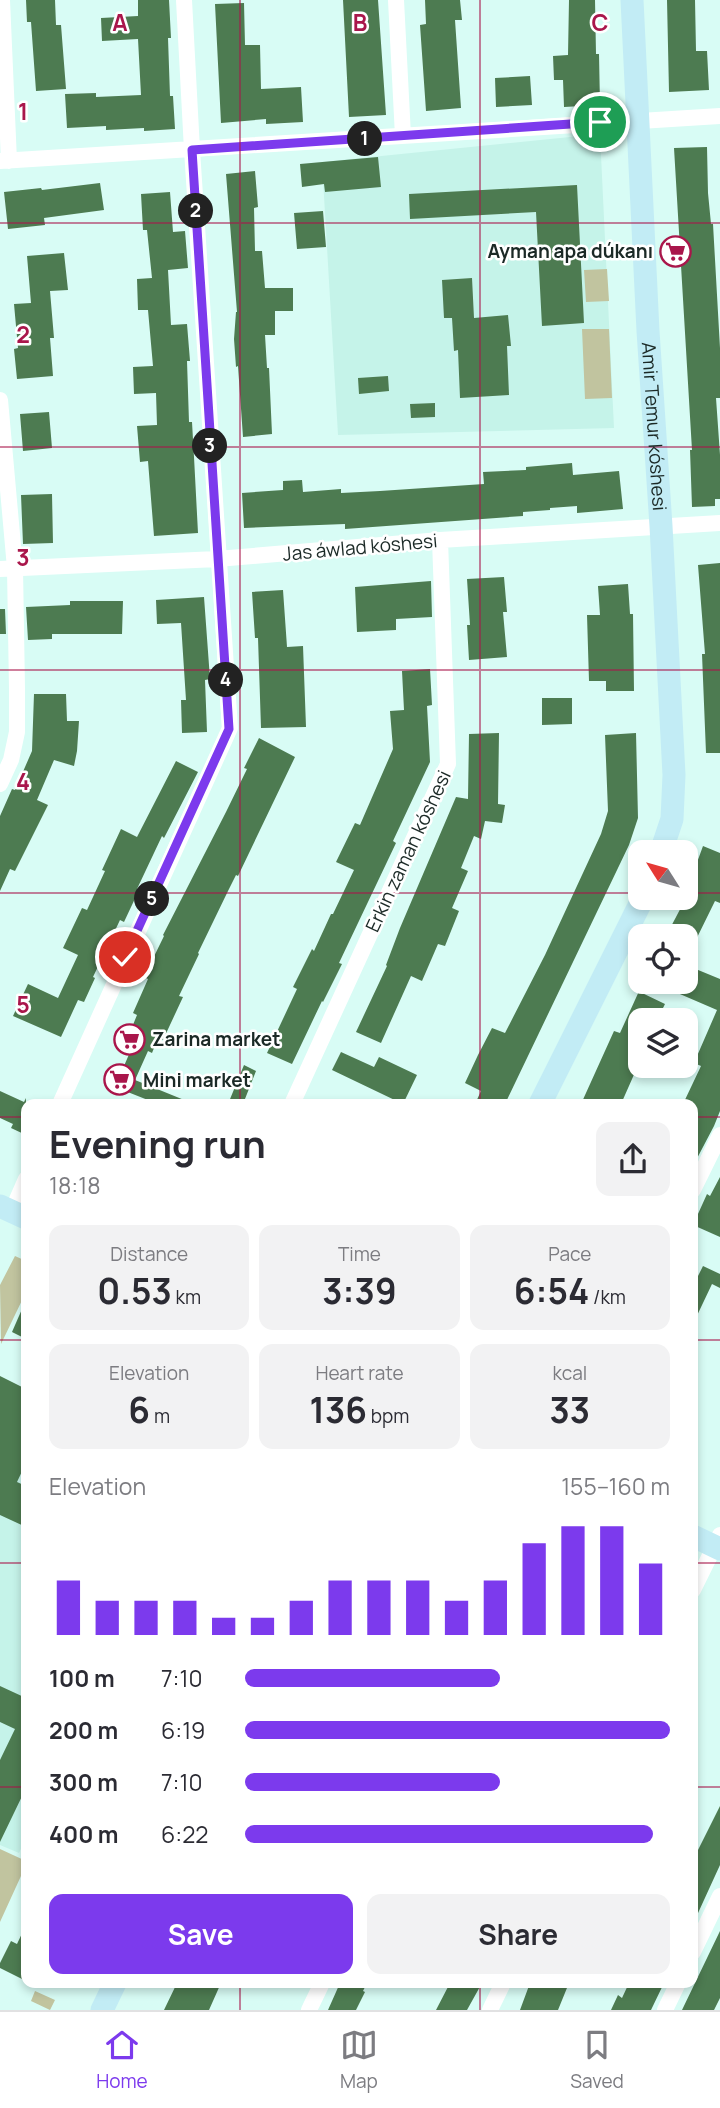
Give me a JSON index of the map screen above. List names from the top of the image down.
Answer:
{
  "streets": {
    "street": ["Amir Temur kóshesi", "Jas áwlad kóshesi", "Erkin zaman kóshesi"]
  },
  "crossings": [
    ["Amir Temur kóshesi", "Jas áwlad kóshesi"],
    ["Jas áwlad kóshesi", "Erkin zaman kóshesi"]
  ],
  "places": {
    "supermarket": ["Ayman apa dúkanı", "Zarina market", "Mini market"]
  },
  "north": "top left",
  "page": {
    "pins": [
      "1",
      "2",
      "3",
      "4",
      "5"
    ],
    "heading": ["Evening run", "18:18"],
    "stats": [
      ["Distance", "0.53 km"],
      ["Time", "3:39"],
      ["Pace", "6:54 /km"],
      ["Elevation", "6 m"],
      ["Heart rate", "136 bpm"],
      ["kcal", "33"]
    ],
    "chart": ["Elevation", "155–160 m"],
    "list": [
      {
        "name": "100 m",
        "note": "7:10"
      },
      {
        "name": "200 m",
        "note": "6:19"
      },
      {
        "name": "300 m",
        "note": "7:10"
      },
      {
        "name": "400 m",
        "note": "6:22"
      }
    ],
    "buttons": ["Save", "Share"],
    "tabs": ["Home", "Map", "Saved"]
  },
  "grid": {
    "columns": ["A", "B", "C"],
    "rows": [
      "1",
      "2",
      "3",
      "4",
      "5"
    ]
  }
}
